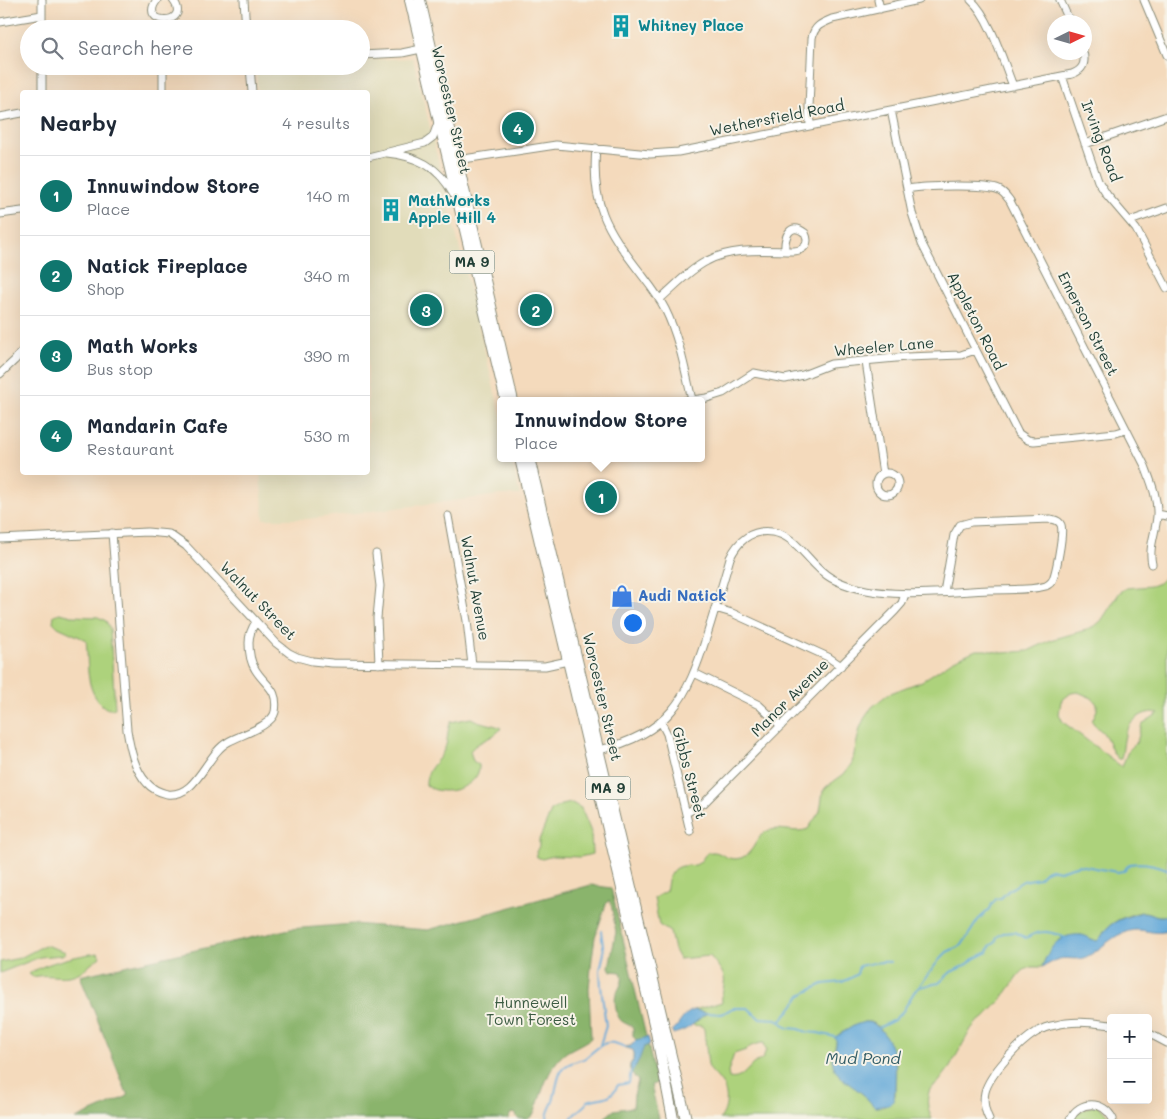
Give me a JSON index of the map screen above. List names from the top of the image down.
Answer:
{
  "streets": {
    "highway": ["Worcester Street", "MA 9"],
    "street": [
      "Wethersfield Road",
      "Irving Road",
      "Appleton Road",
      "Emerson Street",
      "Wheeler Lane",
      "Walnut Avenue",
      "Walnut Street",
      "Manor Avenue",
      "Gibbs Street"
    ]
  },
  "crossings": [
    ["Worcester Street", "Wethersfield Road"],
    ["Worcester Street", "Walnut Street"],
    ["Wethersfield Road", "Irving Road"],
    ["Wethersfield Road", "Appleton Road"],
    ["Appleton Road", "Emerson Street"],
    ["Appleton Road", "Wheeler Lane"],
    ["Walnut Avenue", "Walnut Street"],
    ["Manor Avenue", "Gibbs Street"]
  ],
  "water": ["Mud Pond"],
  "parks": ["Hunnewell Town Forest"],
  "places": {
    "building": ["Whitney Place", "MathWorks Apple Hill 4"],
    "shop": ["Audi Natick"]
  },
  "north": "right",
  "page": {
    "search": "Search here",
    "heading": ["Nearby", "4 results"],
    "pins": [
      "4",
      "2",
      "3",
      "1"
    ],
    "list": [
      {
        "mark": "1",
        "name": "Innuwindow Store",
        "note": "Place",
        "value": "140 m"
      },
      {
        "mark": "2",
        "name": "Natick Fireplace",
        "note": "Shop",
        "value": "340 m"
      },
      {
        "mark": "3",
        "name": "Math Works",
        "note": "Bus stop",
        "value": "390 m"
      },
      {
        "mark": "4",
        "name": "Mandarin Cafe",
        "note": "Restaurant",
        "value": "530 m"
      }
    ],
    "popup": ["Innuwindow Store", "Place"],
    "map_buttons": ["+", "−"]
  }
}
